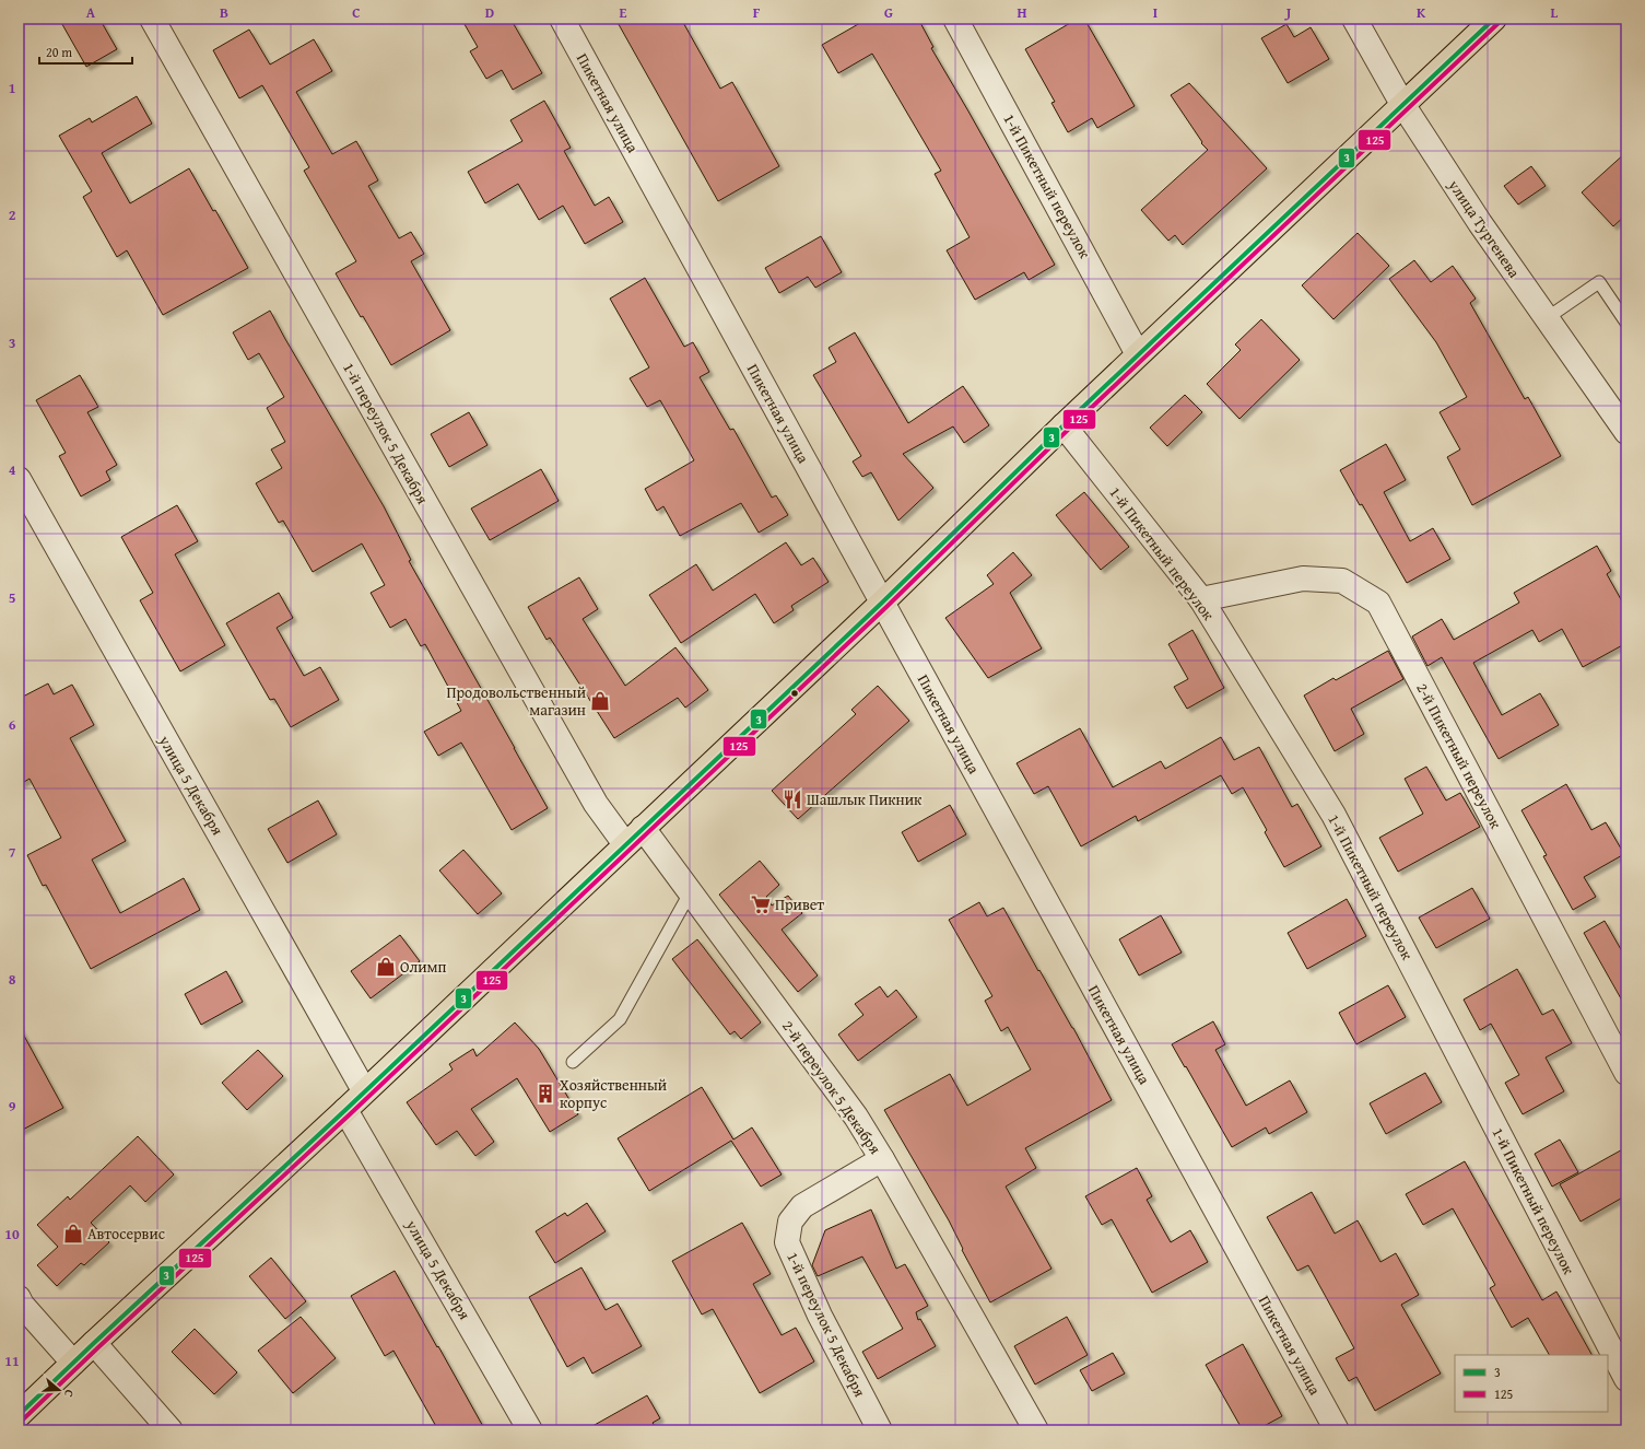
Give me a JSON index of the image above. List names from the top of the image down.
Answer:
{
  "streets": {
    "street": [
      "Пикетная улица",
      "1-й Пикетный переулок",
      "улица Тургенева",
      "1-й переулок 5 Декабря",
      "2-й Пикетный переулок",
      "улица 5 Декабря",
      "2-й переулок 5 Декабря"
    ]
  },
  "crossings": [
    ["1-й Пикетный переулок", "2-й Пикетный переулок"],
    ["1-й переулок 5 Декабря", "2-й переулок 5 Декабря"]
  ],
  "places": {
    "shop": ["Продовольственный магазин", "Олимп", "Автосервис"],
    "restaurant": ["Шашлык Пикник"],
    "supermarket": ["Привет"],
    "building": ["Хозяйственный корпус"]
  },
  "lines": ["transit line 3", "transit line 125"],
  "legend": ["3", "125"],
  "scale_bar": "20 m",
  "north": "right",
  "grid": {
    "columns": [
      "A",
      "B",
      "C",
      "D",
      "E",
      "F",
      "G",
      "H",
      "I",
      "J",
      "K",
      "L"
    ],
    "rows": [
      "1",
      "2",
      "3",
      "4",
      "5",
      "6",
      "7",
      "8",
      "9",
      "10",
      "11"
    ]
  }
}
